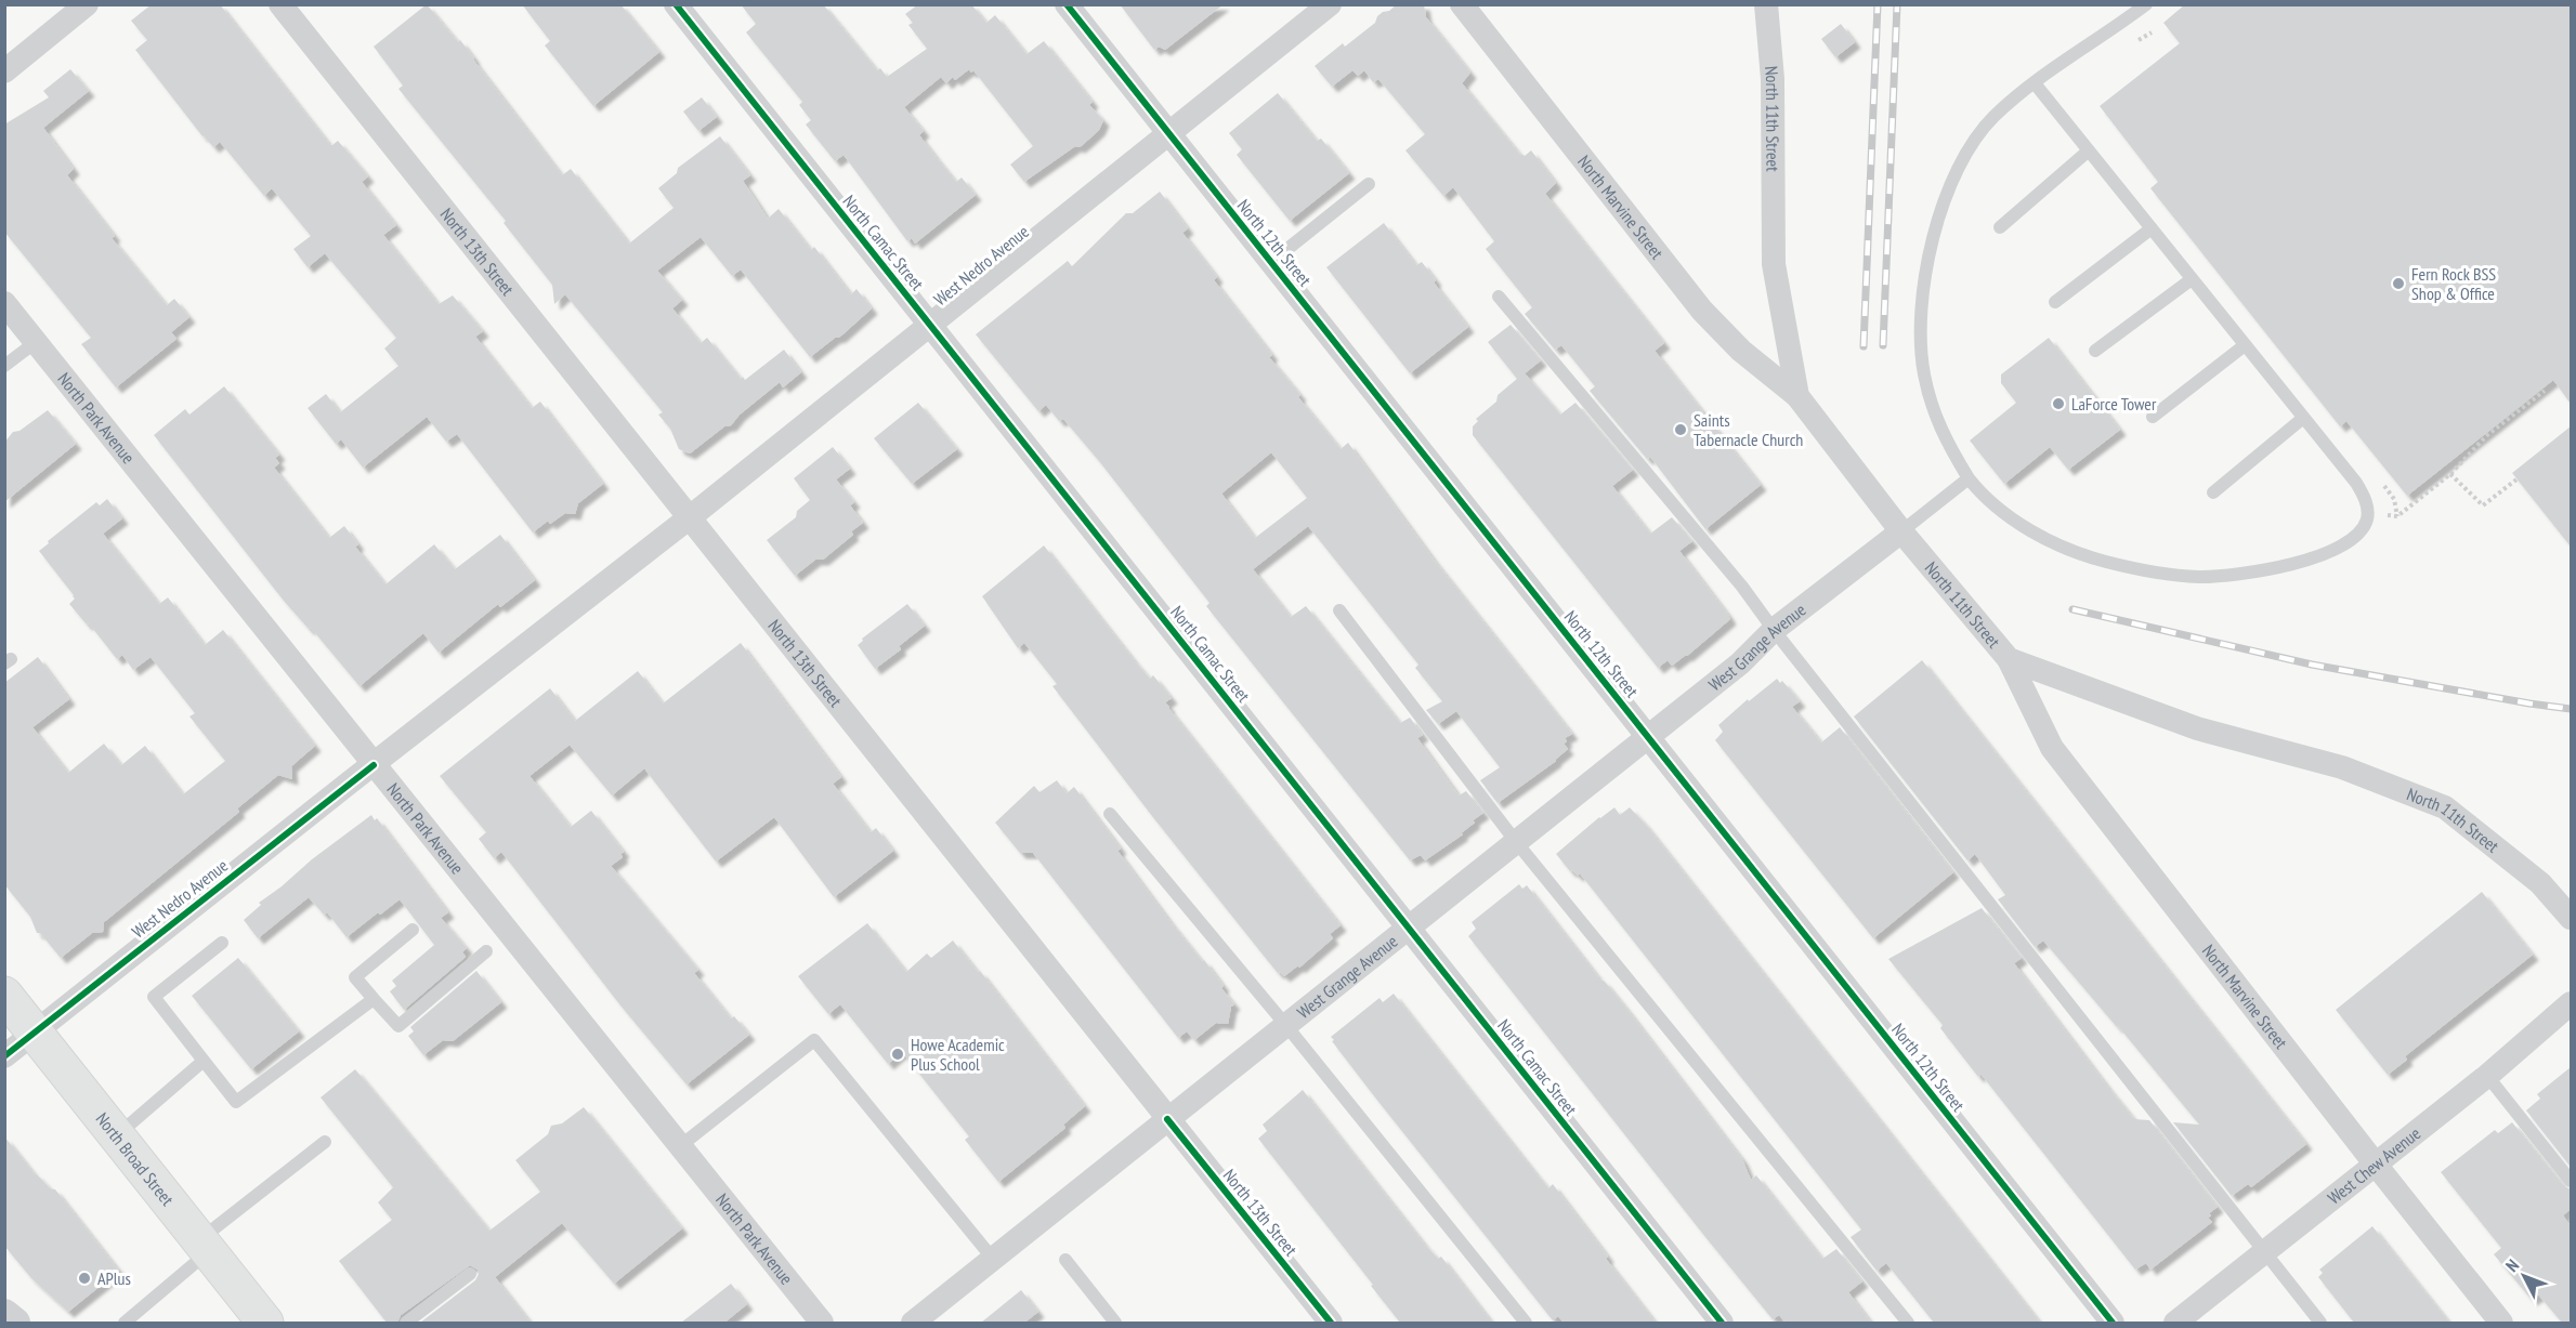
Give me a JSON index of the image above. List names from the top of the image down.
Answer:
{
  "streets": {
    "main road": ["North Broad Street"],
    "street": [
      "North 11th Street",
      "North Marvine Street",
      "North Camac Street",
      "North 12th Street",
      "North 13th Street",
      "West Nedro Avenue",
      "North Park Avenue",
      "West Grange Avenue",
      "West Chew Avenue"
    ]
  },
  "crossings": [
    ["North 11th Street", "North Marvine Street"],
    ["North 11th Street", "West Grange Avenue"],
    ["North Marvine Street", "West Chew Avenue"],
    ["North Camac Street", "West Nedro Avenue"],
    ["North Camac Street", "West Grange Avenue"],
    ["North 12th Street", "West Nedro Avenue"],
    ["North 12th Street", "West Grange Avenue"],
    ["North 13th Street", "West Nedro Avenue"],
    ["North 13th Street", "West Grange Avenue"],
    ["West Nedro Avenue", "North Park Avenue"],
    ["West Nedro Avenue", "North Broad Street"]
  ],
  "places": [
    "Fern Rock BSS Shop & Office",
    "LaForce Tower",
    "Saints Tabernacle Church",
    "Howe Academic Plus School",
    "APlus"
  ],
  "north": "top left"
}
